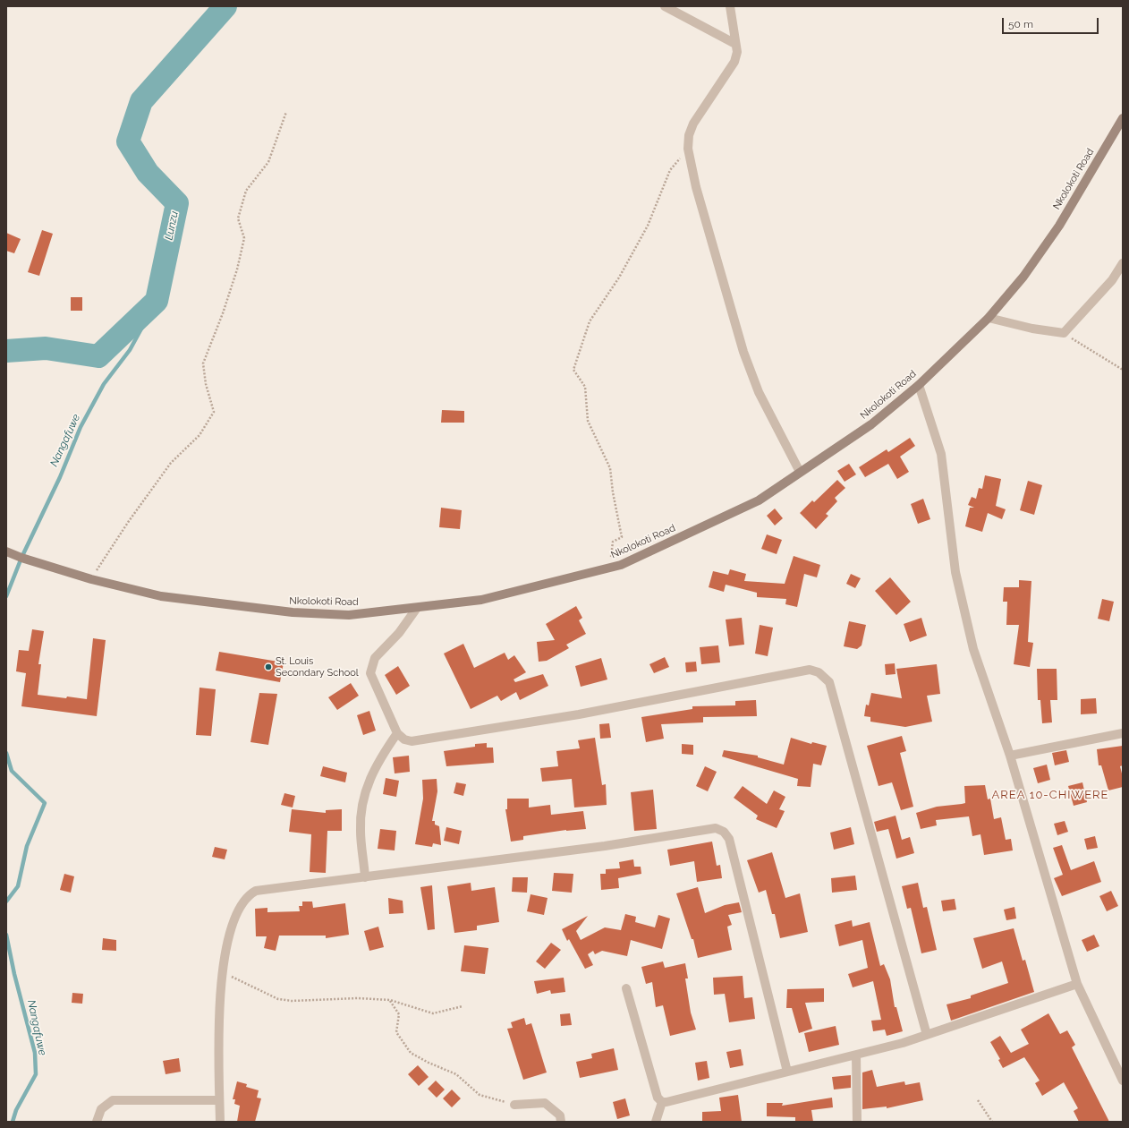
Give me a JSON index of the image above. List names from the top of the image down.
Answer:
{
  "streets": {
    "main road": ["Nkolokoti Road"]
  },
  "districts": ["AREA 10-CHIWERE"],
  "water": ["Lunzu", "Nangafuwe"],
  "places": ["St. Louis Secondary School"],
  "scale_bar": "50 m"
}
